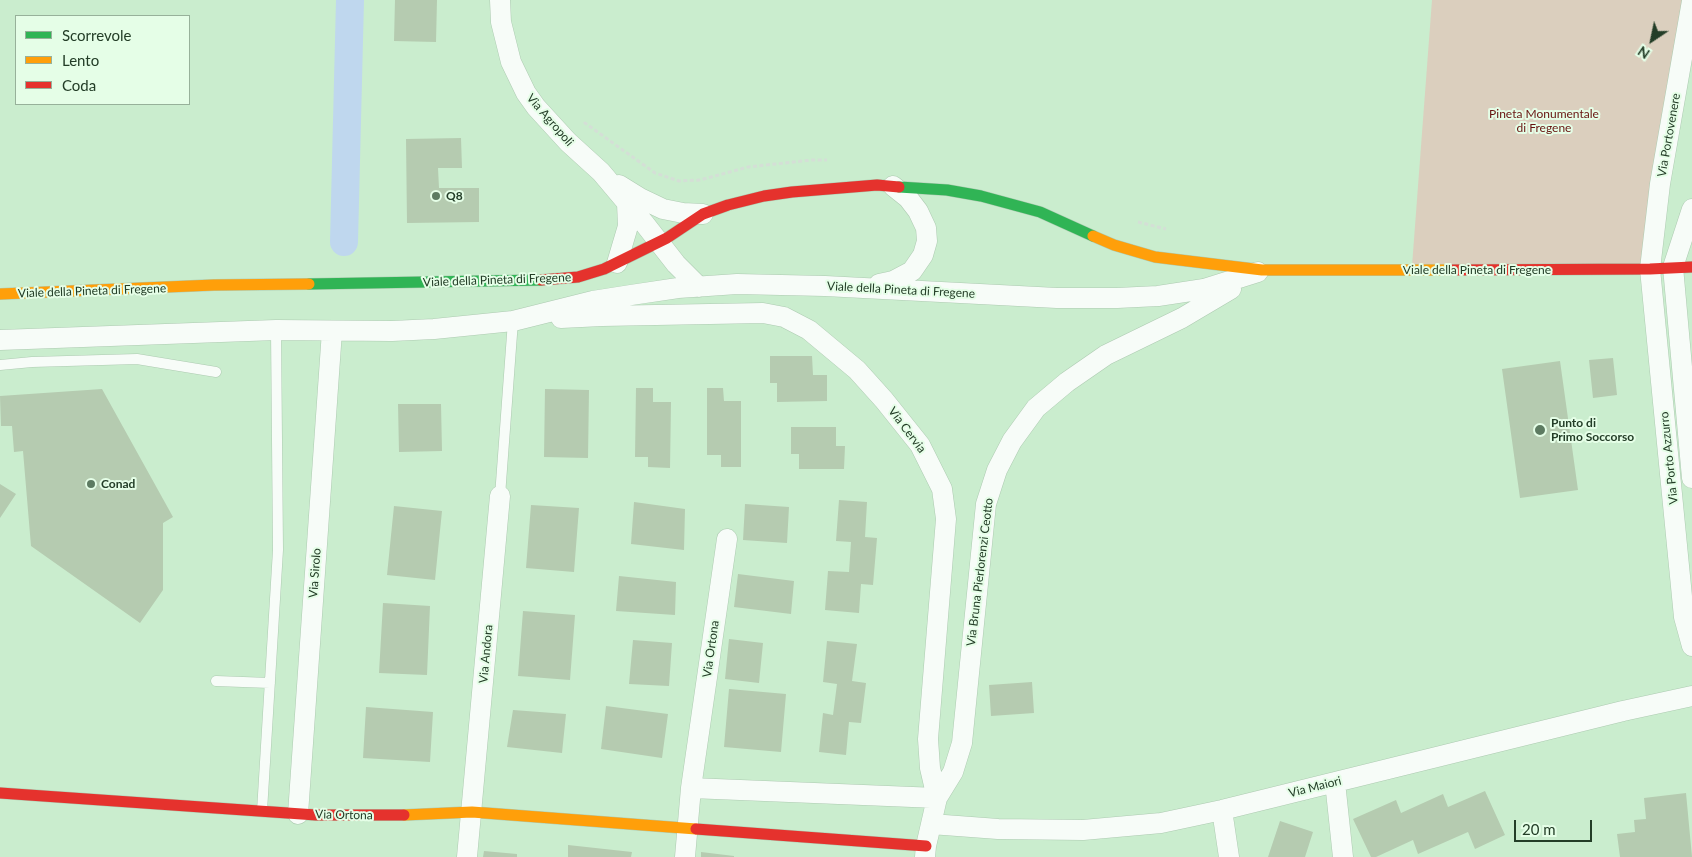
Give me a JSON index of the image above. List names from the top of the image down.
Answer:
{
  "streets": {
    "street": [
      "Via Agropoli",
      "Via Portovenere",
      "Viale della Pineta di Fregene",
      "Via Cervia",
      "Via Porto Azzurro",
      "Via Bruna Pierlorenzi Ceotto",
      "Via Sirolo",
      "Via Ortona",
      "Via Andora",
      "Via Maiori"
    ]
  },
  "crossings": [
    ["Via Portovenere", "Viale della Pineta di Fregene"],
    ["Via Portovenere", "Via Porto Azzurro"],
    ["Viale della Pineta di Fregene", "Via Cervia"],
    ["Viale della Pineta di Fregene", "Via Porto Azzurro"],
    ["Viale della Pineta di Fregene", "Via Bruna Pierlorenzi Ceotto"],
    ["Viale della Pineta di Fregene", "Via Sirolo"],
    ["Via Cervia", "Via Bruna Pierlorenzi Ceotto"],
    ["Via Cervia", "Via Ortona"],
    ["Via Cervia", "Via Maiori"],
    ["Via Sirolo", "Via Ortona"],
    ["Via Ortona", "Via Andora"]
  ],
  "parks": ["Pineta Monumentale di Fregene"],
  "places": ["Q8", "Punto di Primo Soccorso", "Conad"],
  "legend": ["Scorrevole", "Lento", "Coda"],
  "scale_bar": "20 m",
  "north": "bottom left"
}
